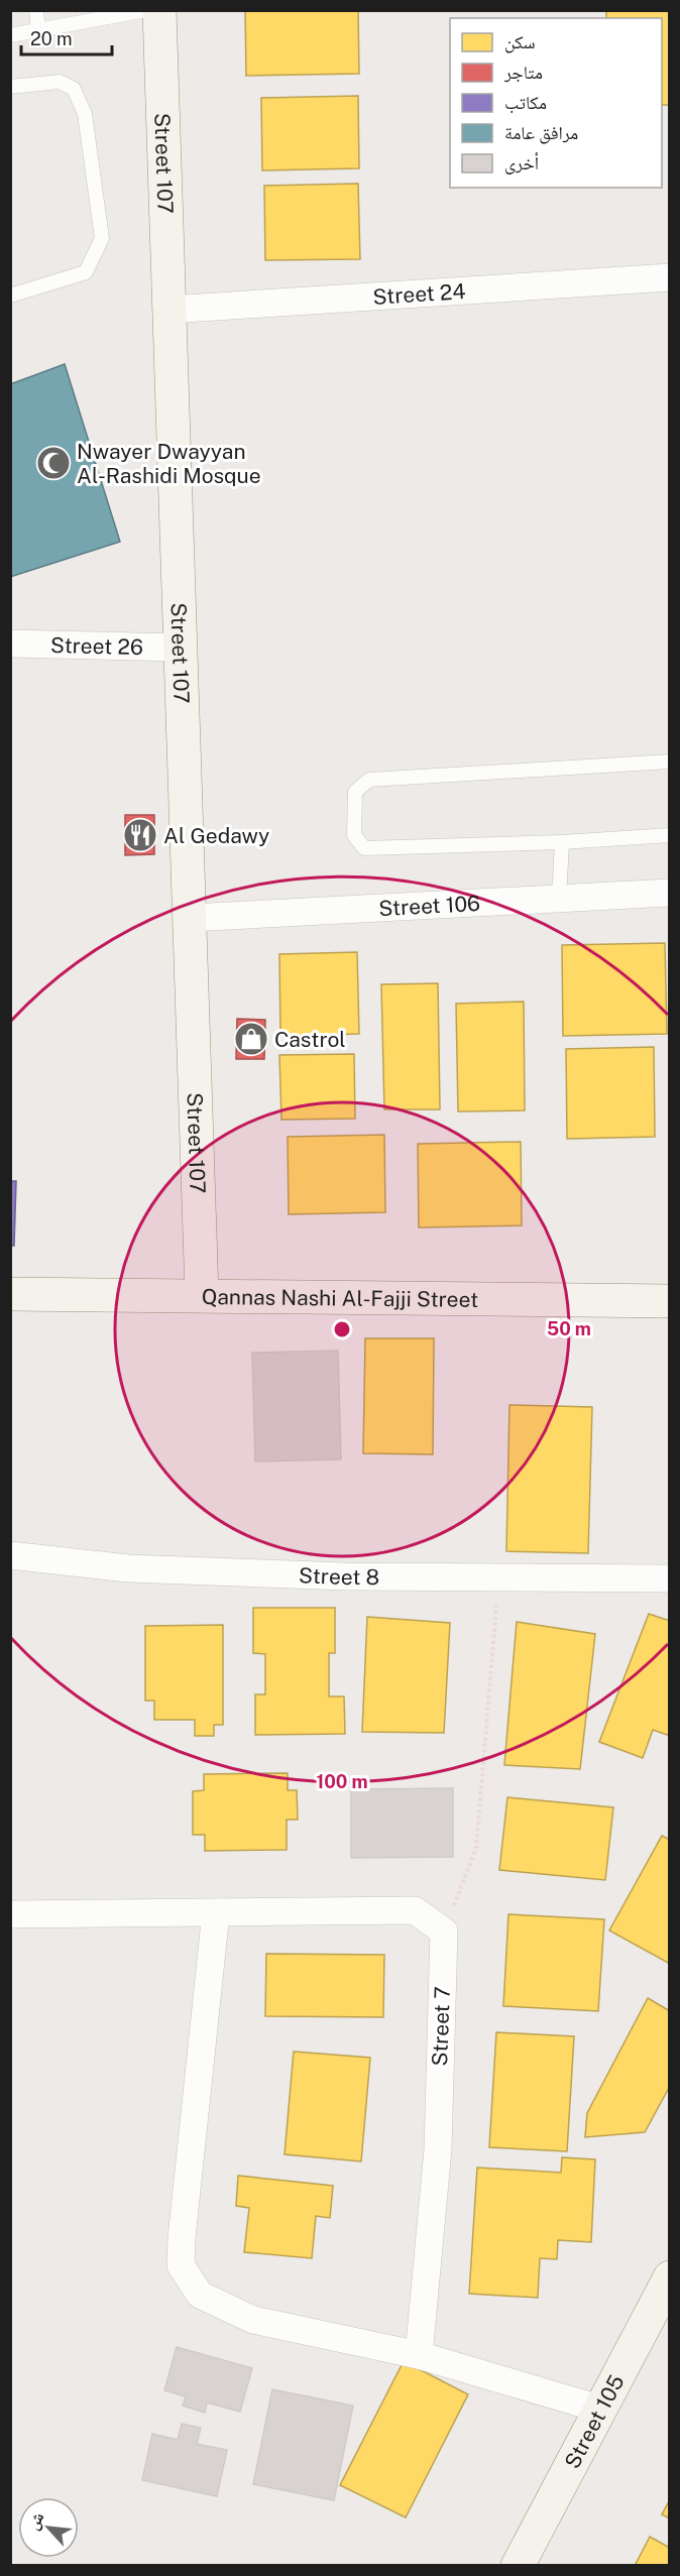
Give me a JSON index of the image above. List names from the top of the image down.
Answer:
{
  "streets": {
    "street": [
      "Street 107",
      "Street 24",
      "Street 26",
      "Street 106",
      "Qannas Nashi Al-Fajji Street",
      "Street 8",
      "Street 7",
      "Street 105"
    ]
  },
  "crossings": [
    ["Street 107", "Street 24"],
    ["Street 107", "Street 26"],
    ["Street 107", "Street 106"],
    ["Street 107", "Qannas Nashi Al-Fajji Street"]
  ],
  "places": {
    "mosque": ["Nwayer Dwayyan Al-Rashidi Mosque"],
    "restaurant": ["Al Gedawy"],
    "shop": ["Castrol"]
  },
  "legend": [
    "سكن",
    "متاجر",
    "مكاتب",
    "مرافق عامة",
    "أخرى"
  ],
  "scale_bar": "20 m",
  "north": "top left",
  "rings": ["50 m", "100 m"]
}
